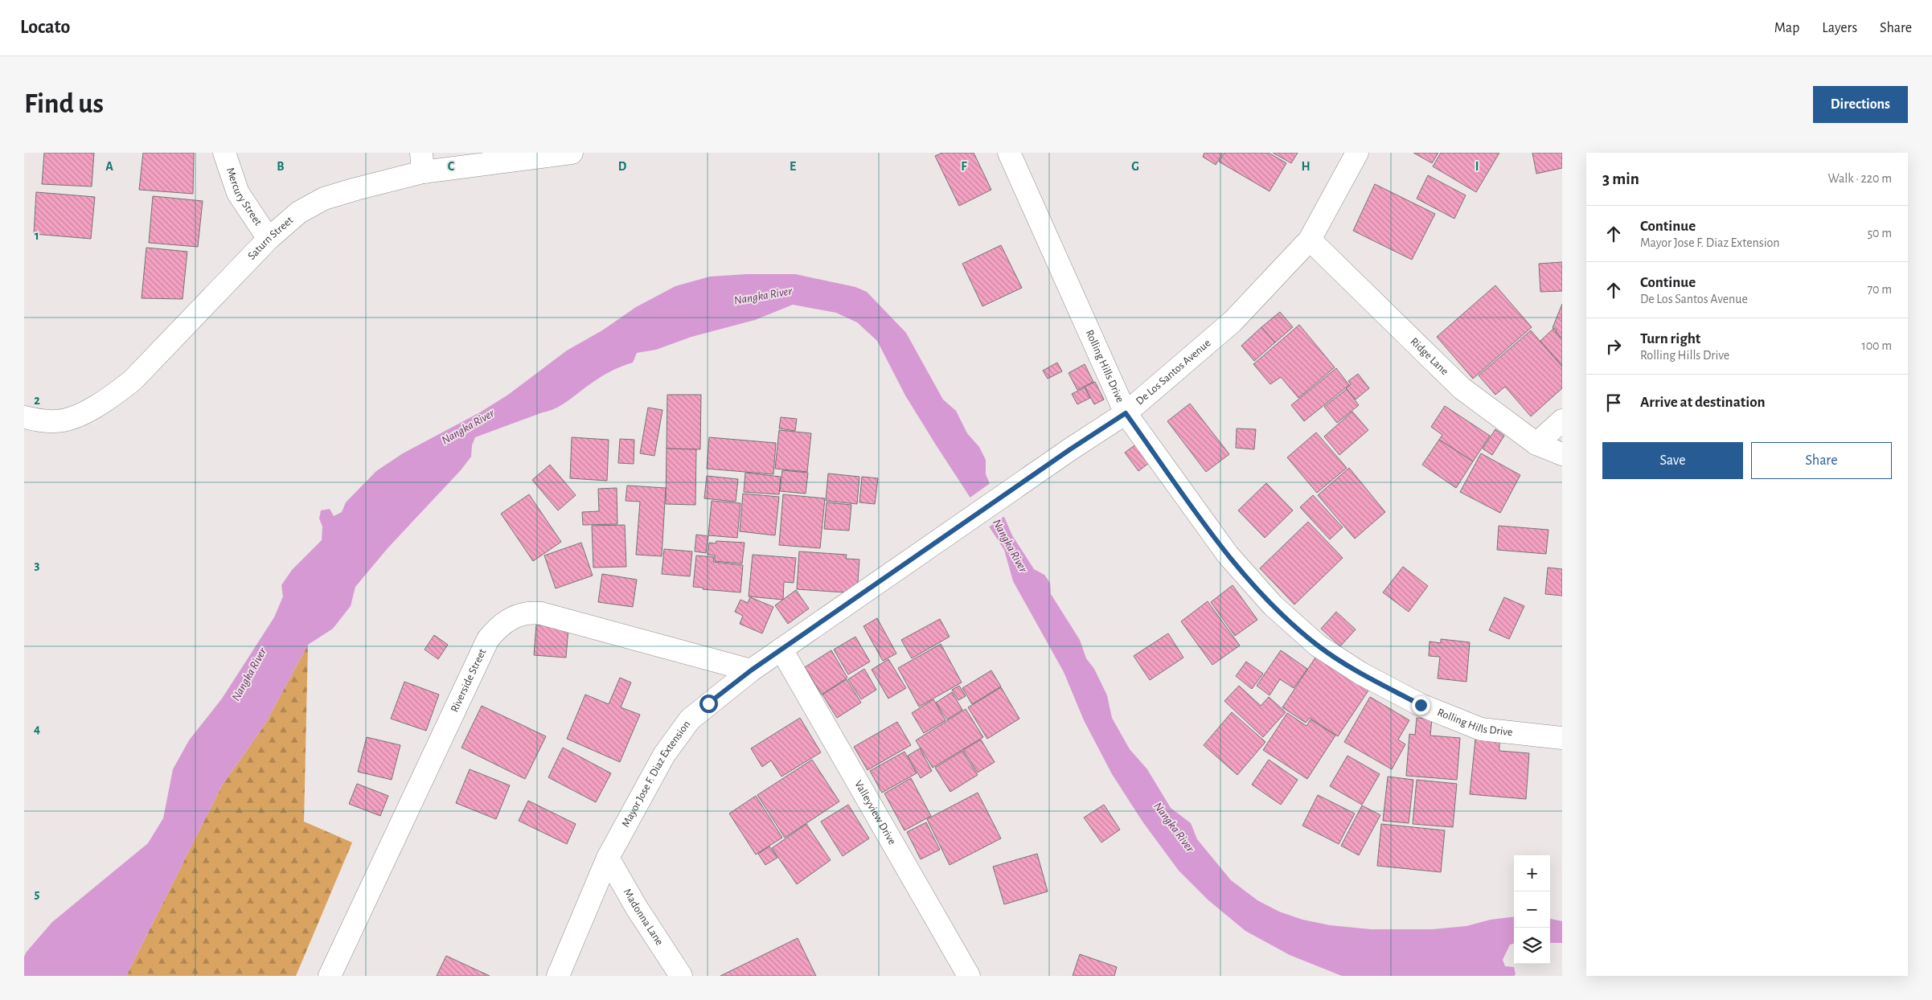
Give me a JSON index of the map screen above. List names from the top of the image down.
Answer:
{
  "streets": {
    "street": [
      "Mercury Street",
      "Saturn Street",
      "Ridge Lane",
      "Rolling Hills Drive",
      "De Los Santos Avenue",
      "Riverside Street",
      "Mayor Jose F. Diaz Extension",
      "Valleyview Drive",
      "Madonna Lane"
    ]
  },
  "crossings": [
    ["Mercury Street", "Saturn Street"],
    ["Ridge Lane", "De Los Santos Avenue"],
    ["Rolling Hills Drive", "De Los Santos Avenue"],
    ["De Los Santos Avenue", "Mayor Jose F. Diaz Extension"],
    ["Riverside Street", "Mayor Jose F. Diaz Extension"],
    ["Mayor Jose F. Diaz Extension", "Valleyview Drive"],
    ["Mayor Jose F. Diaz Extension", "Madonna Lane"]
  ],
  "water": ["Nangka River"],
  "page": {
    "header": "Locato",
    "nav": ["Map", "Layers", "Share"],
    "buttons": [
      "Directions",
      ["Save", "Share"]
    ],
    "title": "Find us",
    "heading": ["3 min", "Walk · 220 m"],
    "list": [
      ["Continue", "Mayor Jose F. Diaz Extension", "50 m"],
      ["Continue", "De Los Santos Avenue", "70 m"],
      ["Turn right", "Rolling Hills Drive", "100 m"],
      "Arrive at destination"
    ],
    "map_buttons": ["+", "−"]
  },
  "grid": {
    "columns": [
      "A",
      "B",
      "C",
      "D",
      "E",
      "F",
      "G",
      "H",
      "I"
    ],
    "rows": [
      "1",
      "2",
      "3",
      "4",
      "5"
    ]
  }
}
